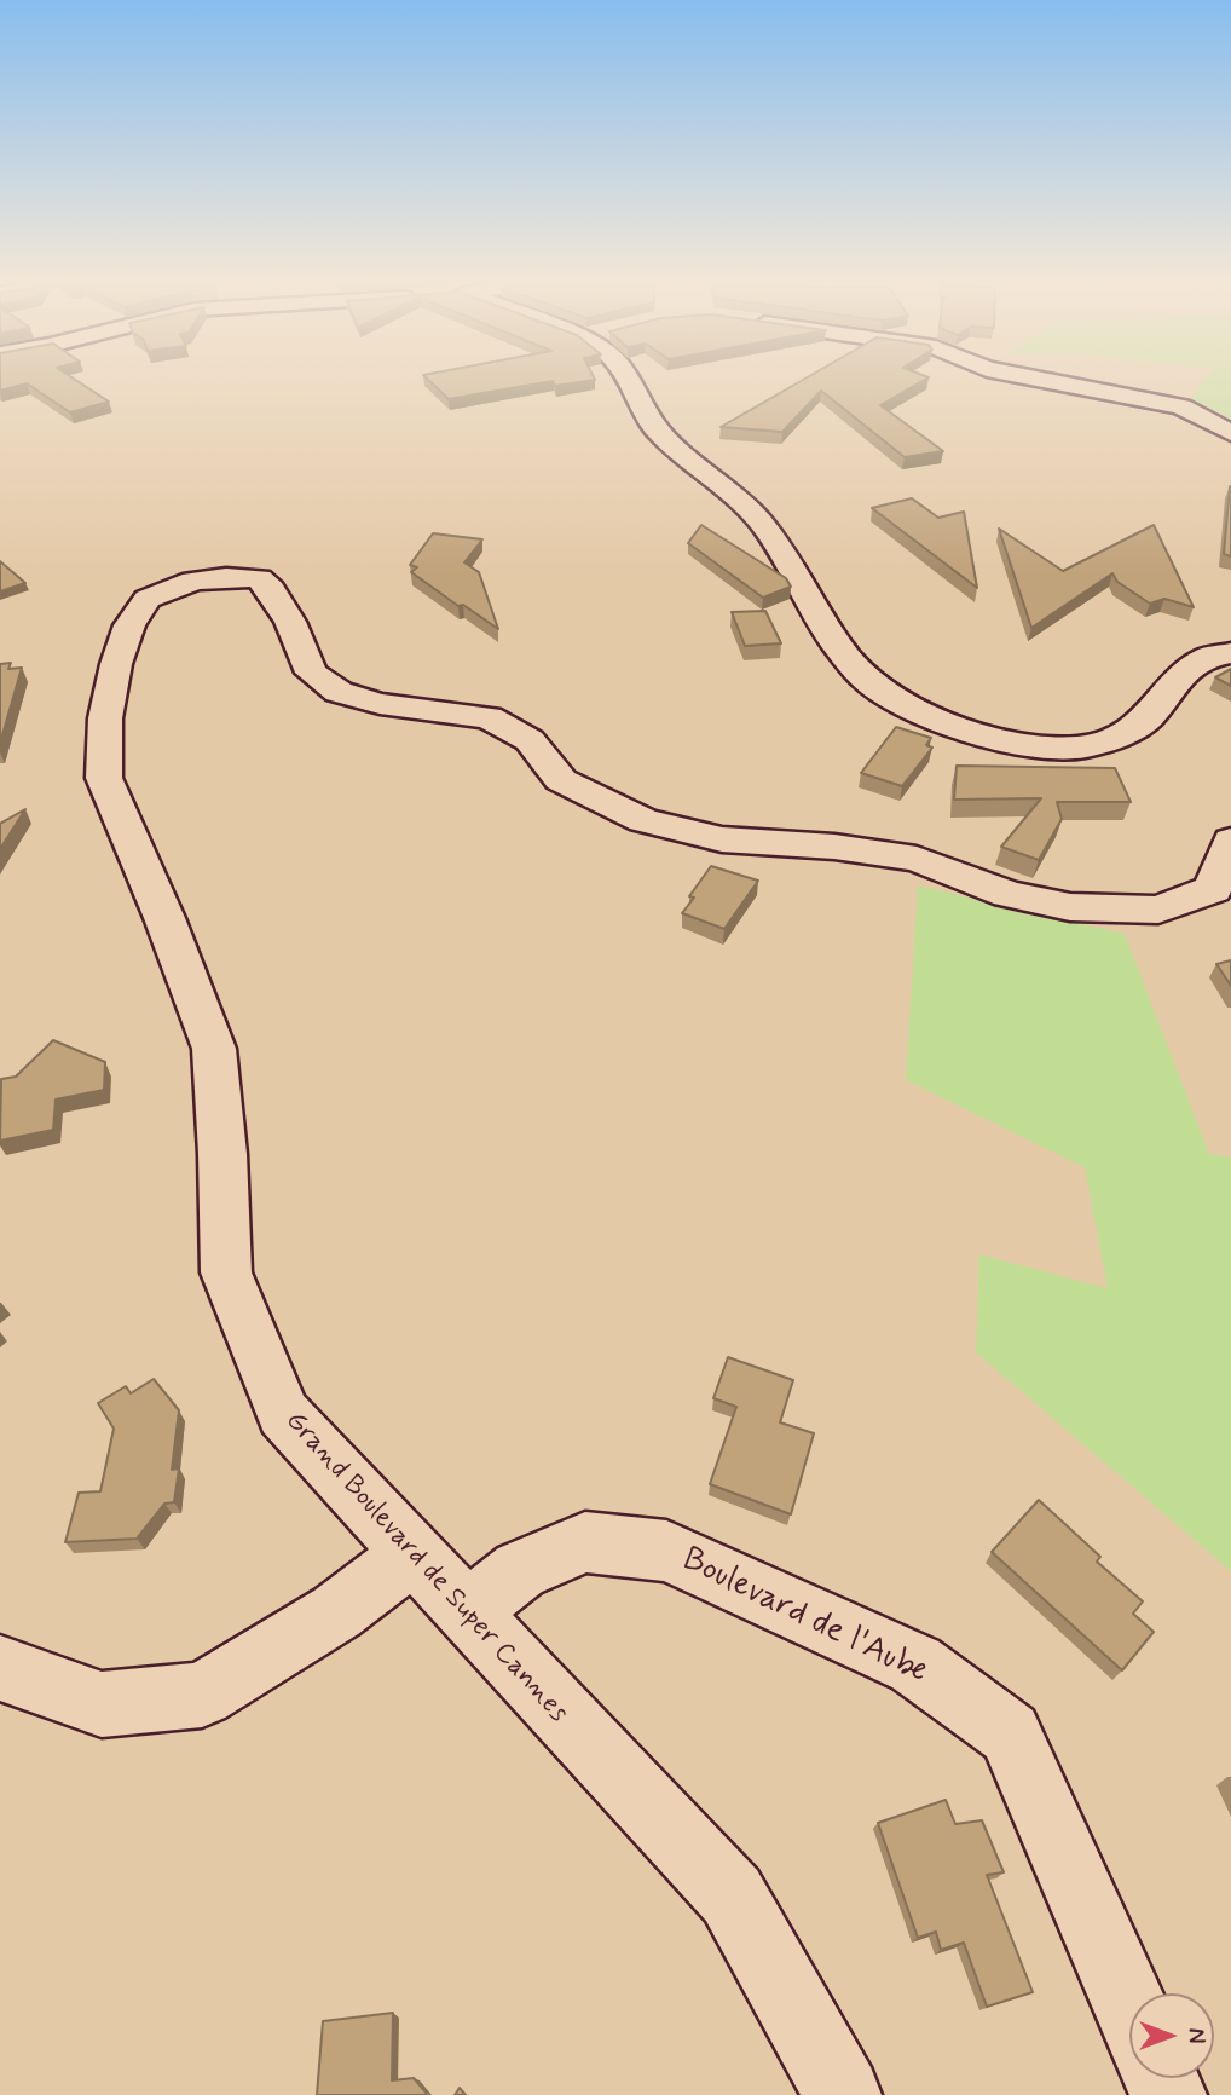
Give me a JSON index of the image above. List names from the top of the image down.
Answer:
{
  "streets": {
    "street": ["Grand Boulevard de Super Cannes", "Boulevard de l'Aube"]
  },
  "crossings": [
    ["Grand Boulevard de Super Cannes", "Boulevard de l'Aube"]
  ],
  "north": "right"
}
